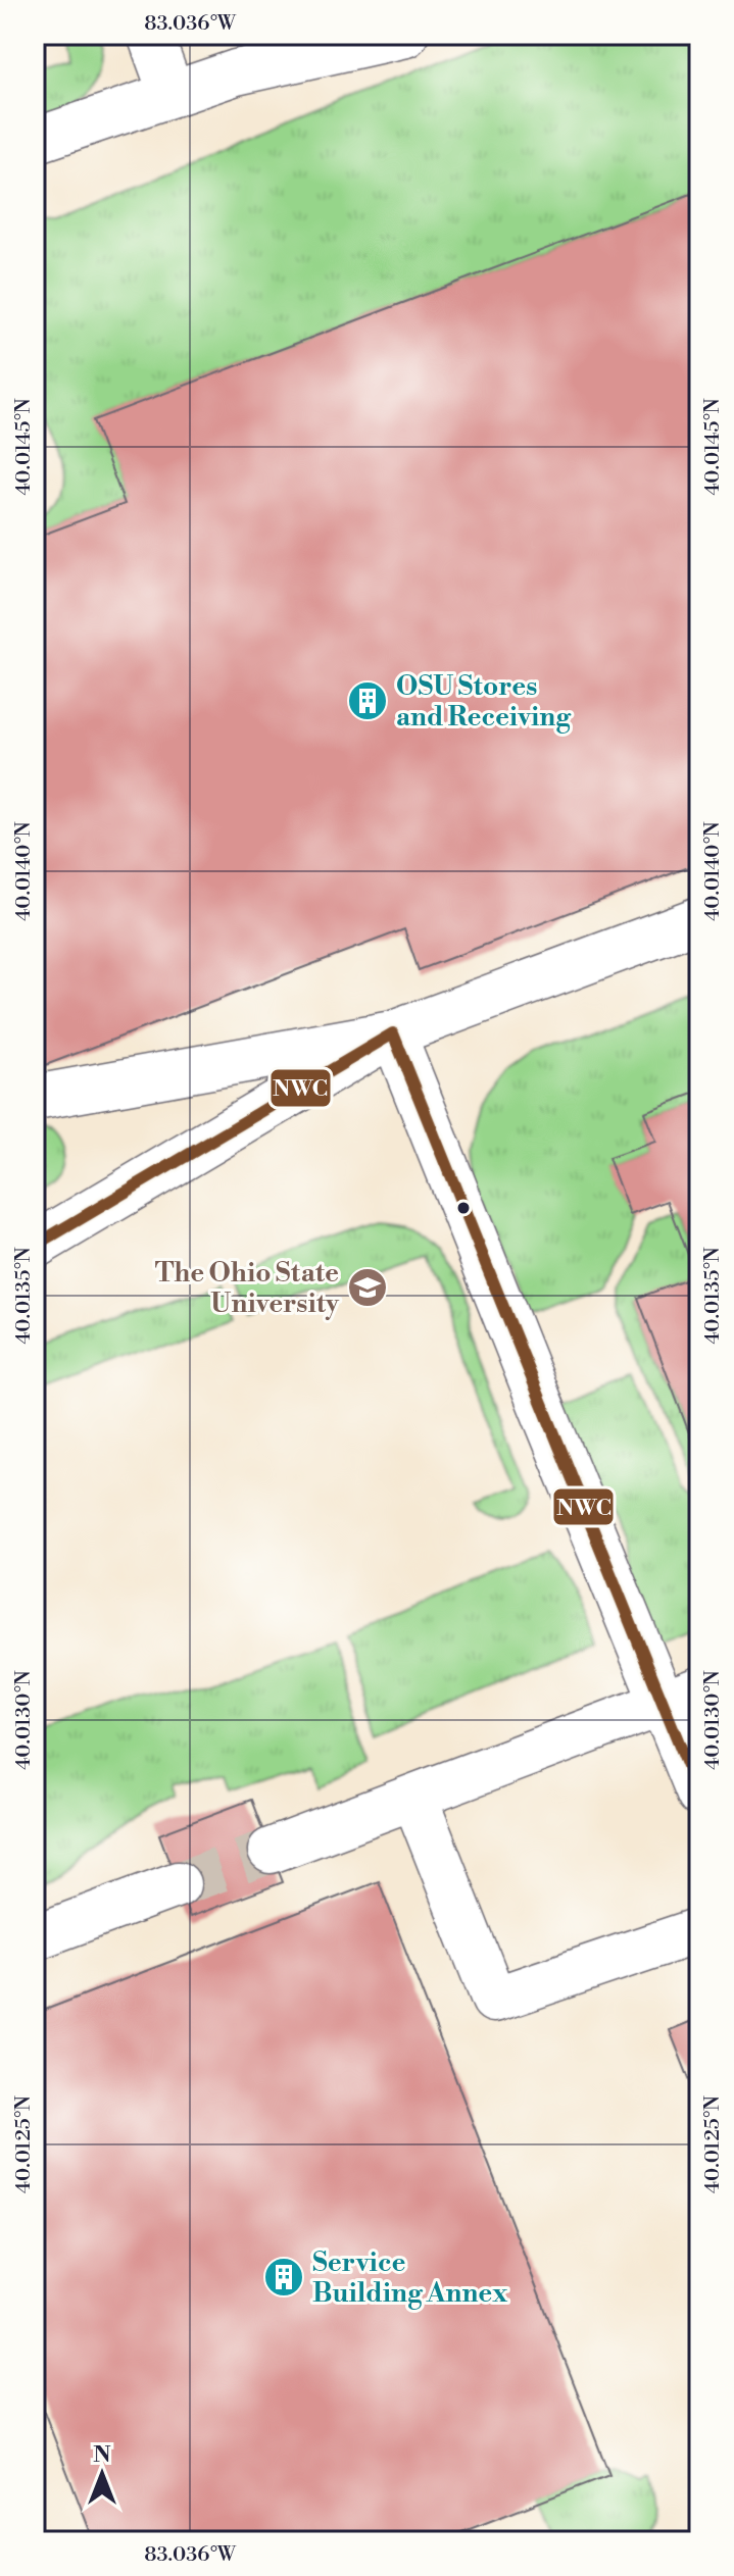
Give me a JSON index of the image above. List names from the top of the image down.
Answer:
{
  "places": {
    "building": ["OSU Stores and Receiving", "Service Building Annex"],
    "school or university": ["The Ohio State University"]
  },
  "lines": ["transit line NWC"],
  "north": "top",
  "coordinates": [
    "83.036°W",
    "40.0145°N",
    "40.0140°N",
    "40.0135°N",
    "40.0130°N",
    "40.0125°N"
  ]
}
